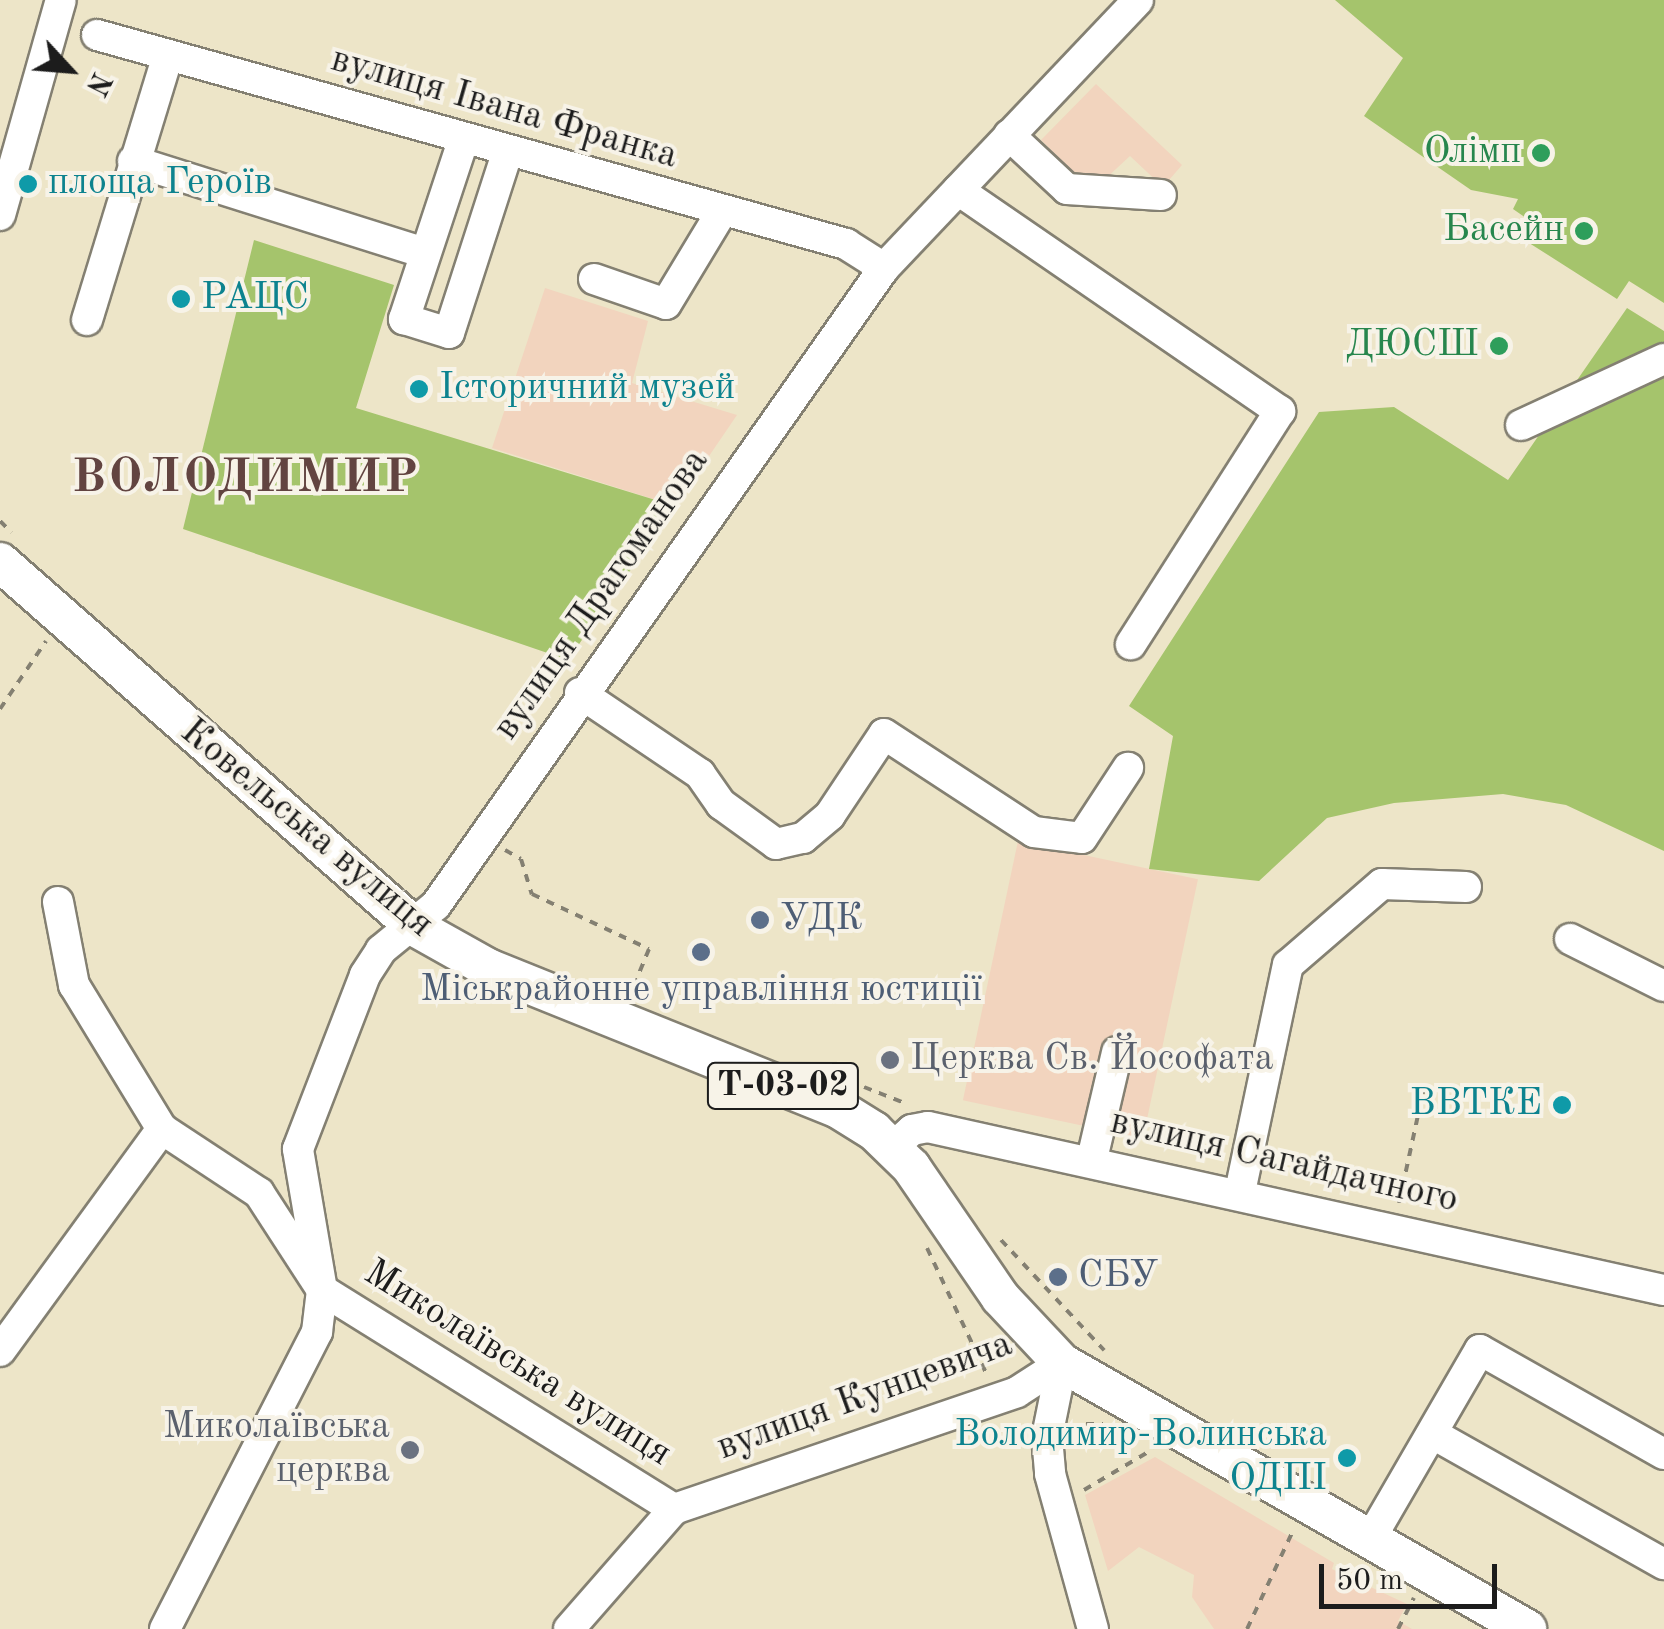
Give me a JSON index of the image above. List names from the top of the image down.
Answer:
{
  "streets": {
    "main road": ["Ковельська вулиця", "Т-03-02"],
    "street": [
      "вулиця Івана Франка",
      "вулиця Драгоманова",
      "вулиця Сагайдачного",
      "Миколаївська вулиця",
      "вулиця Кунцевича"
    ]
  },
  "crossings": [
    ["вулиця Івана Франка", "вулиця Драгоманова"],
    ["вулиця Драгоманова", "Ковельська вулиця"],
    ["Ковельська вулиця", "вулиця Сагайдачного"],
    ["Ковельська вулиця", "вулиця Кунцевича"],
    ["Миколаївська вулиця", "вулиця Кунцевича"]
  ],
  "districts": ["ВОЛОДИМИР"],
  "places": [
    "Олімп",
    "площа Героїв",
    "Басейн",
    "РАЦС",
    "ДЮСШ",
    "Історичний музей",
    "УДК",
    "Міськрайонне управління юстиції",
    "Церква Св. Йософата",
    "ВВТКЕ",
    "СБУ",
    "Миколаївська церква",
    "Володимир-Волинська ОДПІ"
  ],
  "scale_bar": "50 m",
  "north": "bottom right"
}
